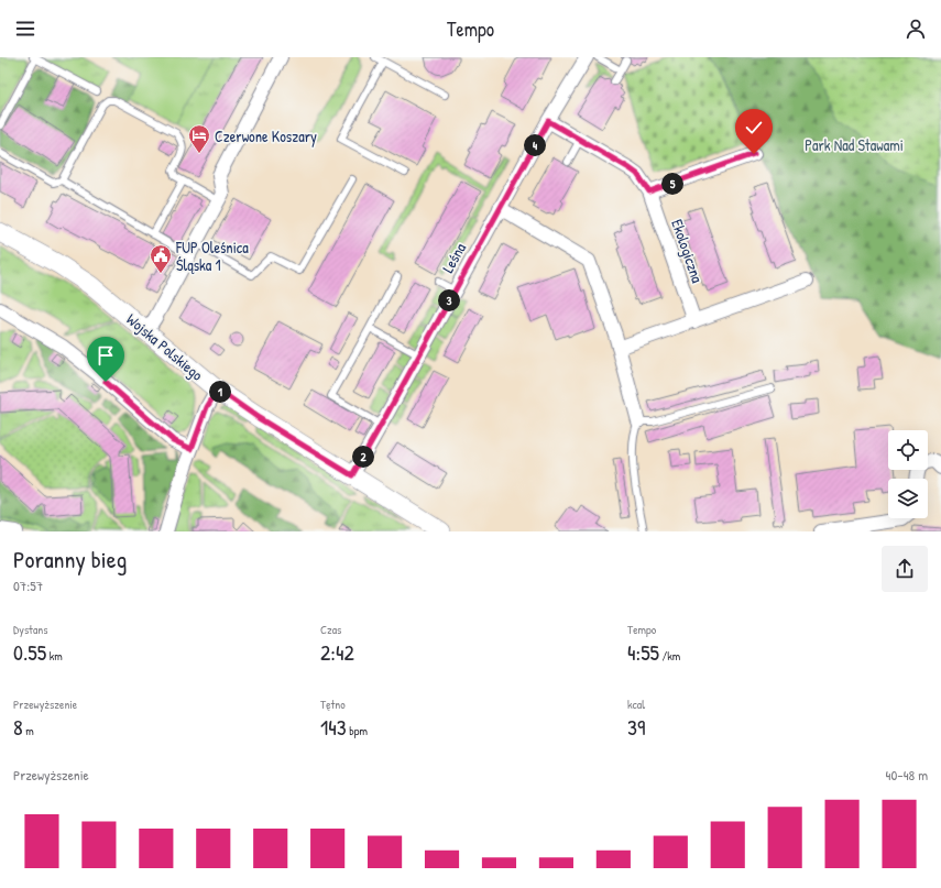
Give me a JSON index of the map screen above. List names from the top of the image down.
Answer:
{
  "streets": {
    "main road": ["Wojska Polskiego"],
    "street": ["Ekologiczna", "Leśna"]
  },
  "crossings": [
    ["Ekologiczna", "Leśna"],
    ["Leśna", "Wojska Polskiego"]
  ],
  "parks": ["Park Nad Stawami"],
  "places": {
    "hotel": ["Czerwone Koszary"],
    "public building": ["FUP Oleśnica Śląska 1"]
  },
  "page": {
    "header": "Tempo",
    "pins": [
      "4",
      "5",
      "3",
      "1",
      "2"
    ],
    "heading": ["Poranny bieg", "07:57"],
    "stats": [
      ["Dystans", "0.55 km"],
      ["Czas", "2:42"],
      ["Tempo", "4:55 /km"],
      ["Przewyższenie", "8 m"],
      ["Tętno", "143 bpm"],
      ["kcal", "39"]
    ],
    "chart": ["Przewyższenie", "40–48 m"]
  }
}
